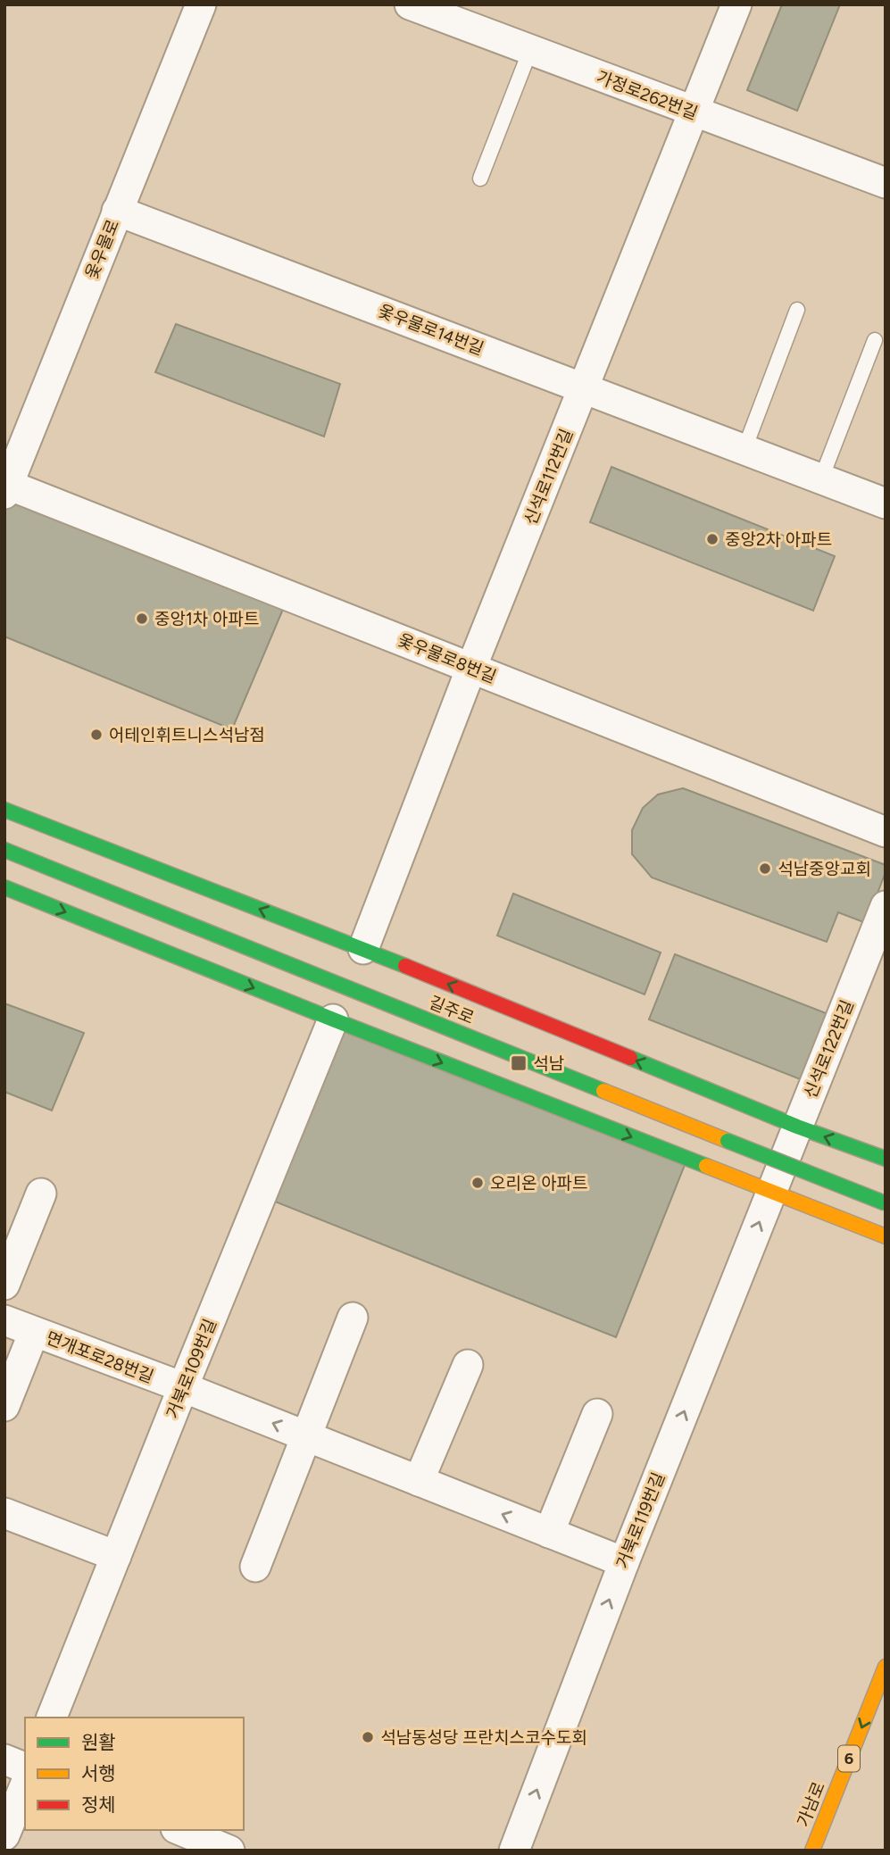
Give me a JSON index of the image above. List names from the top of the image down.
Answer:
{
  "streets": {
    "main road": ["길주로", "6", "가남로"],
    "street": [
      "가정로262번길",
      "옻우물로",
      "옻우물로14번길",
      "신석로112번길",
      "옻우물로8번길",
      "신석로122번길",
      "면개포로28번길",
      "거북로109번길",
      "거북로119번길"
    ]
  },
  "crossings": [
    ["가정로262번길", "신석로112번길"],
    ["옻우물로", "옻우물로14번길"],
    ["옻우물로", "옻우물로8번길"],
    ["옻우물로14번길", "신석로112번길"],
    ["신석로112번길", "옻우물로8번길"],
    ["신석로122번길", "거북로119번길"],
    ["면개포로28번길", "거북로109번길"],
    ["면개포로28번길", "거북로119번길"]
  ],
  "one_way": ["면개포로28번길", "가남로"],
  "places": {
    "other": [
      "중앙2차 아파트",
      "중앙1차 아파트",
      "어테인휘트니스석남점",
      "석남중앙교회",
      "오리온 아파트",
      "석남동성당 프란치스코수도회"
    ],
    "transit": ["석남"]
  },
  "legend": ["원활", "서행", "정체"]
}
